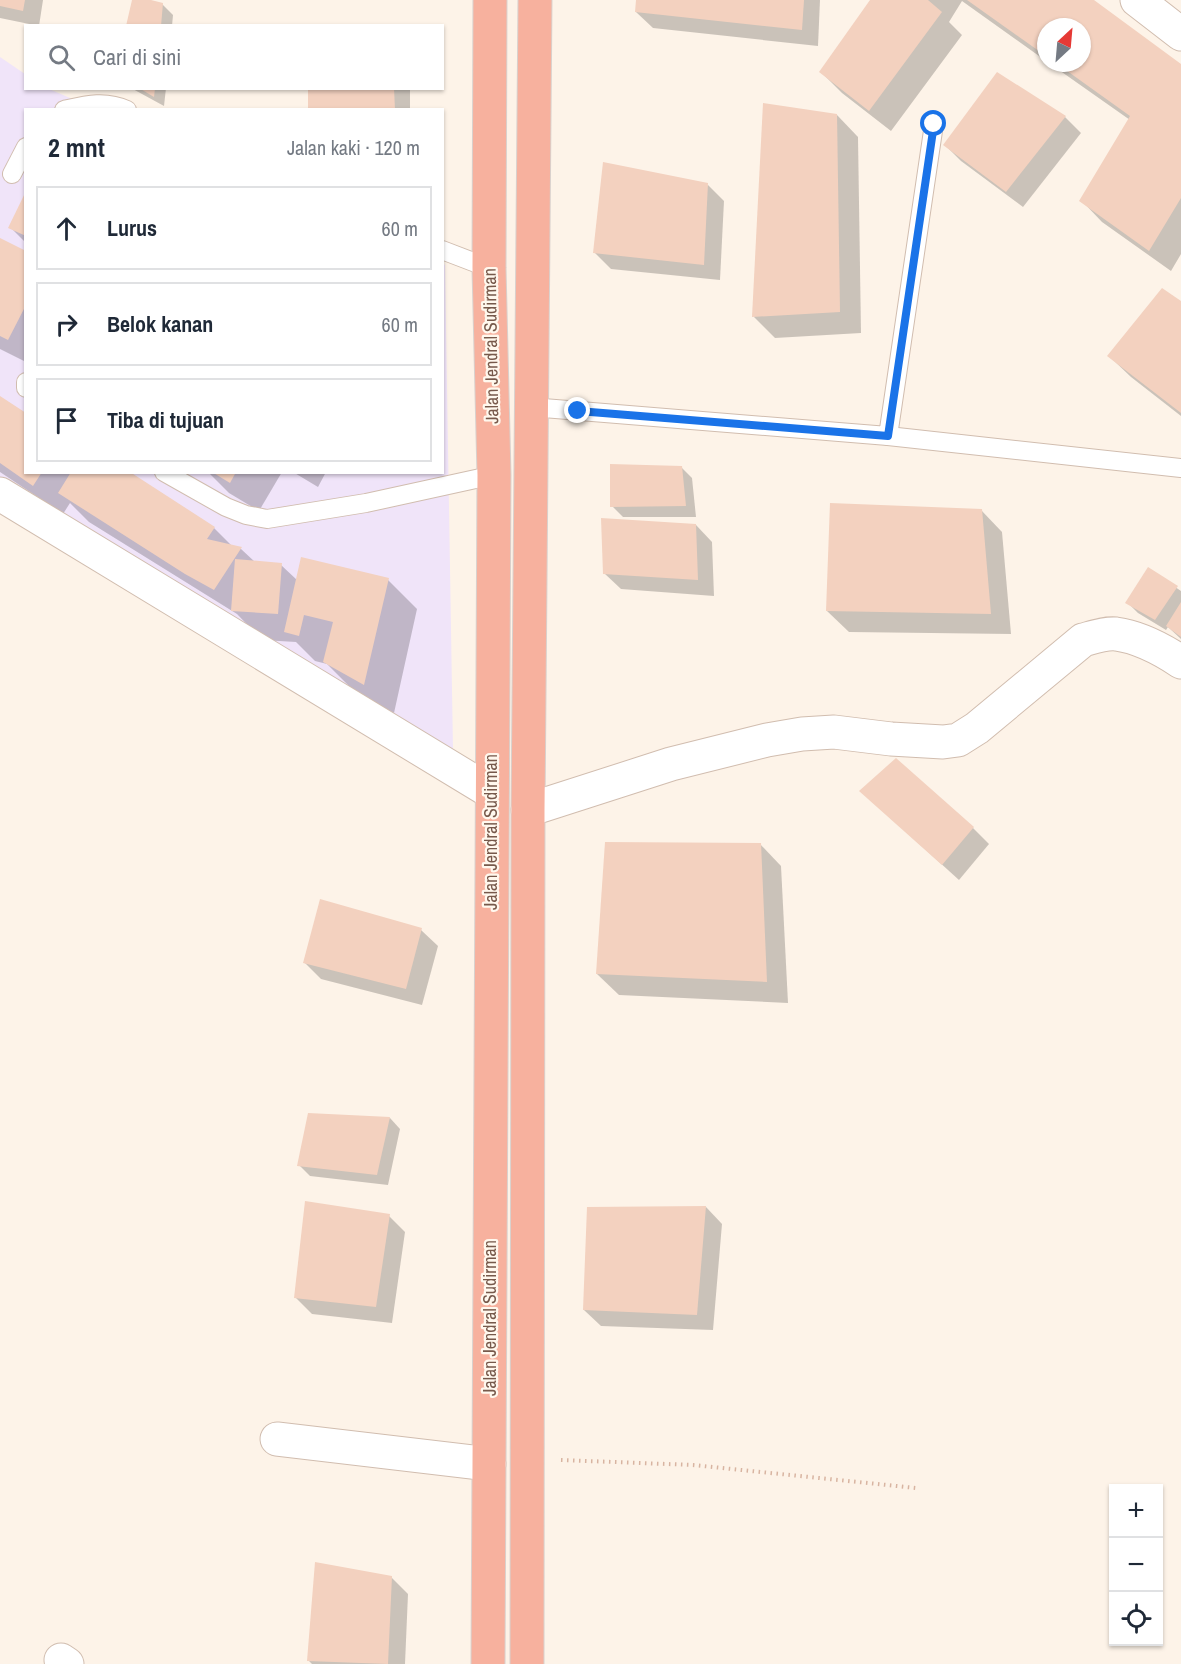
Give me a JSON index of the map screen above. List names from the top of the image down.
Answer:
{
  "streets": {
    "highway": ["Jalan Jendral Sudirman"]
  },
  "north": "top right",
  "page": {
    "search": "Cari di sini",
    "heading": ["2 mnt", "Jalan kaki · 120 m"],
    "list": [
      ["Lurus", "60 m"],
      ["Belok kanan", "60 m"],
      "Tiba di tujuan"
    ],
    "map_buttons": ["+", "−"]
  }
}
